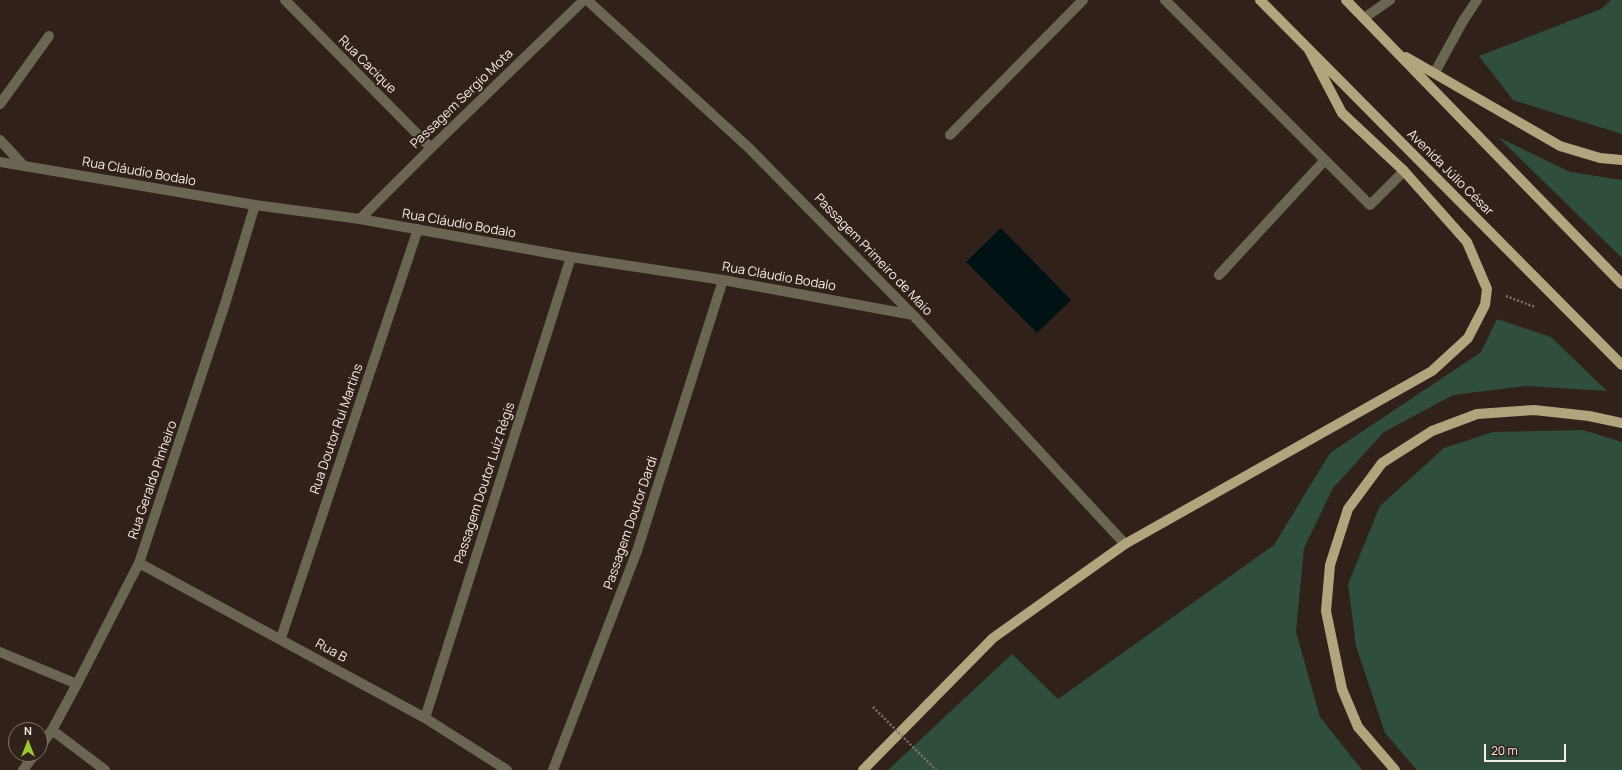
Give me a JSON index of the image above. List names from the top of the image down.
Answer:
{
  "streets": {
    "main road": ["Avenida Júlio César"],
    "street": [
      "Rua Cacique",
      "Passagem Sergio Mota",
      "Rua Cláudio Bodalo",
      "Passagem Primeiro de Maio",
      "Rua Doutor Rui Martins",
      "Rua Geraldo Pinheiro",
      "Passagem Doutor Luíz Régis",
      "Passagem Doutor Dardi",
      "Rua B"
    ]
  },
  "crossings": [
    ["Rua Cacique", "Passagem Sergio Mota"],
    ["Passagem Sergio Mota", "Rua Cláudio Bodalo"],
    ["Passagem Sergio Mota", "Passagem Primeiro de Maio"],
    ["Rua Cláudio Bodalo", "Passagem Primeiro de Maio"],
    ["Rua Cláudio Bodalo", "Rua Doutor Rui Martins"],
    ["Rua Cláudio Bodalo", "Rua Geraldo Pinheiro"],
    ["Rua Cláudio Bodalo", "Passagem Doutor Luíz Régis"],
    ["Rua Cláudio Bodalo", "Passagem Doutor Dardi"],
    ["Rua Doutor Rui Martins", "Rua B"],
    ["Rua Geraldo Pinheiro", "Rua B"],
    ["Passagem Doutor Luíz Régis", "Rua B"]
  ],
  "scale_bar": "20 m",
  "north": "top"
}
